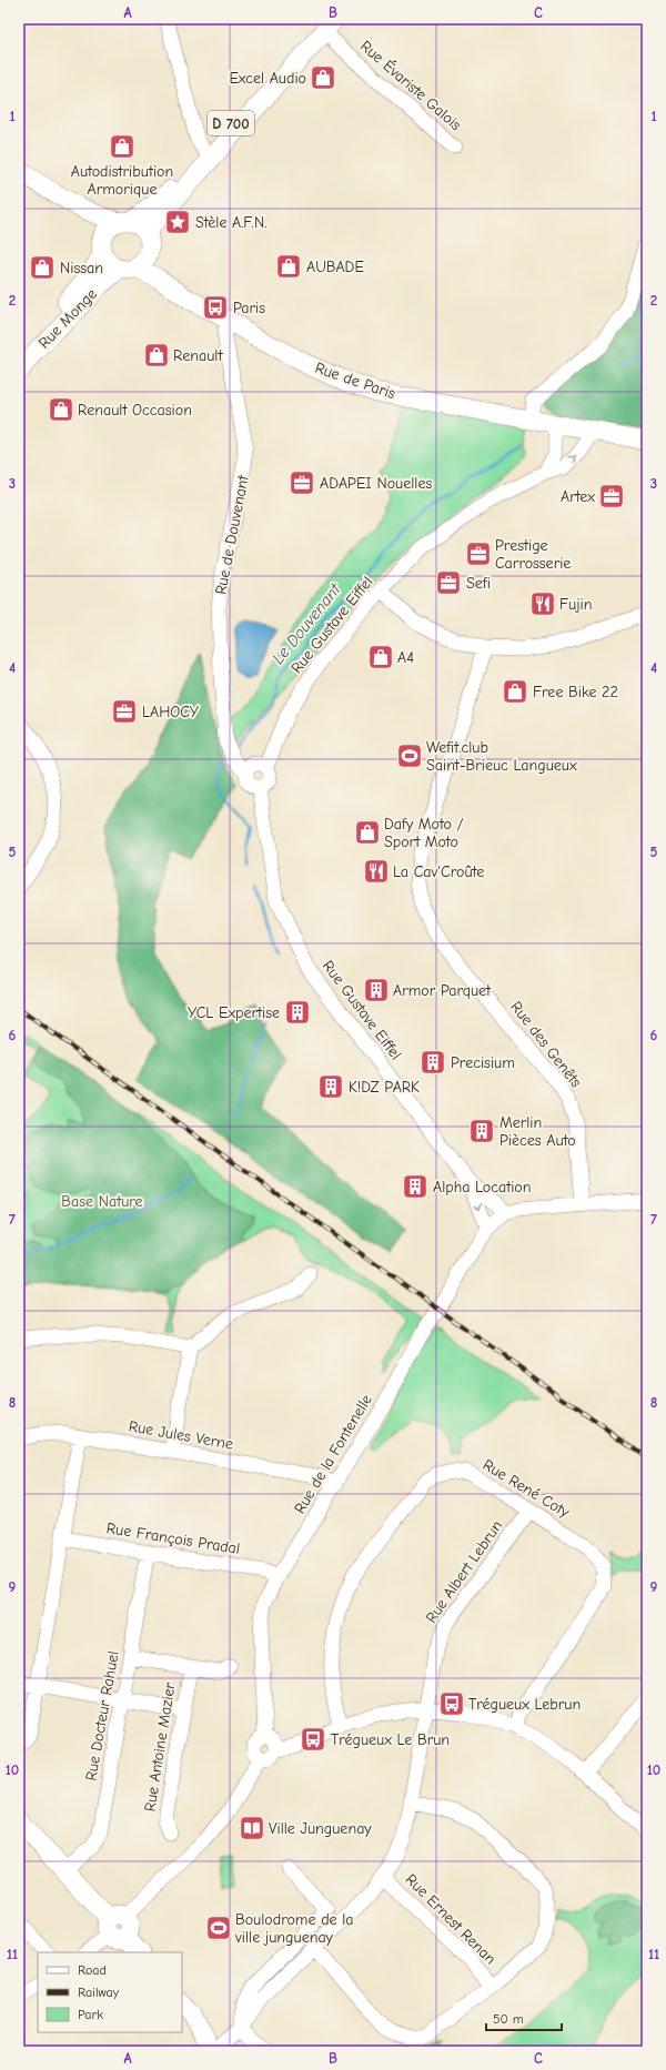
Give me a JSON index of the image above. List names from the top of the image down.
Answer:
{
  "streets": {
    "main road": ["D 700", "Rue Monge", "Rue de Paris"],
    "street": [
      "Rue Évariste Galois",
      "Rue de Douvenant",
      "Rue Gustave Eiffel",
      "Rue des Genêts",
      "Rue Jules Verne",
      "Rue de la Fontenelle",
      "Rue René Coty",
      "Rue François Pradal",
      "Rue Albert Lebrun",
      "Rue Docteur Rahuel",
      "Rue Antoine Mazier",
      "Rue Ernest Renan"
    ]
  },
  "crossings": [
    ["Rue Évariste Galois", "D 700"],
    ["D 700", "Rue Monge"],
    ["D 700", "Rue de Paris"],
    ["Rue Monge", "Rue de Paris"],
    ["Rue de Paris", "Rue de Douvenant"],
    ["Rue de Douvenant", "Rue Gustave Eiffel"],
    ["Rue Gustave Eiffel", "Rue de la Fontenelle"],
    ["Rue Jules Verne", "Rue de la Fontenelle"],
    ["Rue de la Fontenelle", "Rue François Pradal"],
    ["Rue René Coty", "Rue Albert Lebrun"],
    ["Rue François Pradal", "Rue Docteur Rahuel"],
    ["Rue Albert Lebrun", "Rue Ernest Renan"]
  ],
  "water": ["Le Douvenant"],
  "parks": ["Base Nature"],
  "places": {
    "shop": [
      "Excel Audio",
      "Autodistribution Armorique",
      "AUBADE",
      "Nissan",
      "Renault",
      "Renault Occasion",
      "A4",
      "Free Bike 22",
      "Dafy Moto / Sport Moto"
    ],
    "place": ["Stèle A.F.N."],
    "bus stop": ["Paris", "Trégueux Lebrun", "Trégueux Le Brun"],
    "office": [
      "ADAPEI Nouelles",
      "Artex",
      "Prestige Carrosserie",
      "Sefi",
      "LAHOCY"
    ],
    "restaurant": ["Fujin", "La Cav'Croûte"],
    "sports": ["Wefit.club Saint-Brieuc Langueux", "Boulodrome de la ville junguenay"],
    "building": [
      "Armor Parquet",
      "YCL Expertise",
      "Precisium",
      "K!DZ PARK",
      "Merlin Pièces Auto",
      "Alpha Location"
    ],
    "library": ["Ville Junguenay"]
  },
  "legend": ["Road", "Railway", "Park"],
  "scale_bar": "50 m",
  "grid": {
    "columns": ["A", "B", "C"],
    "rows": [
      "1",
      "2",
      "3",
      "4",
      "5",
      "6",
      "7",
      "8",
      "9",
      "10",
      "11"
    ]
  }
}
